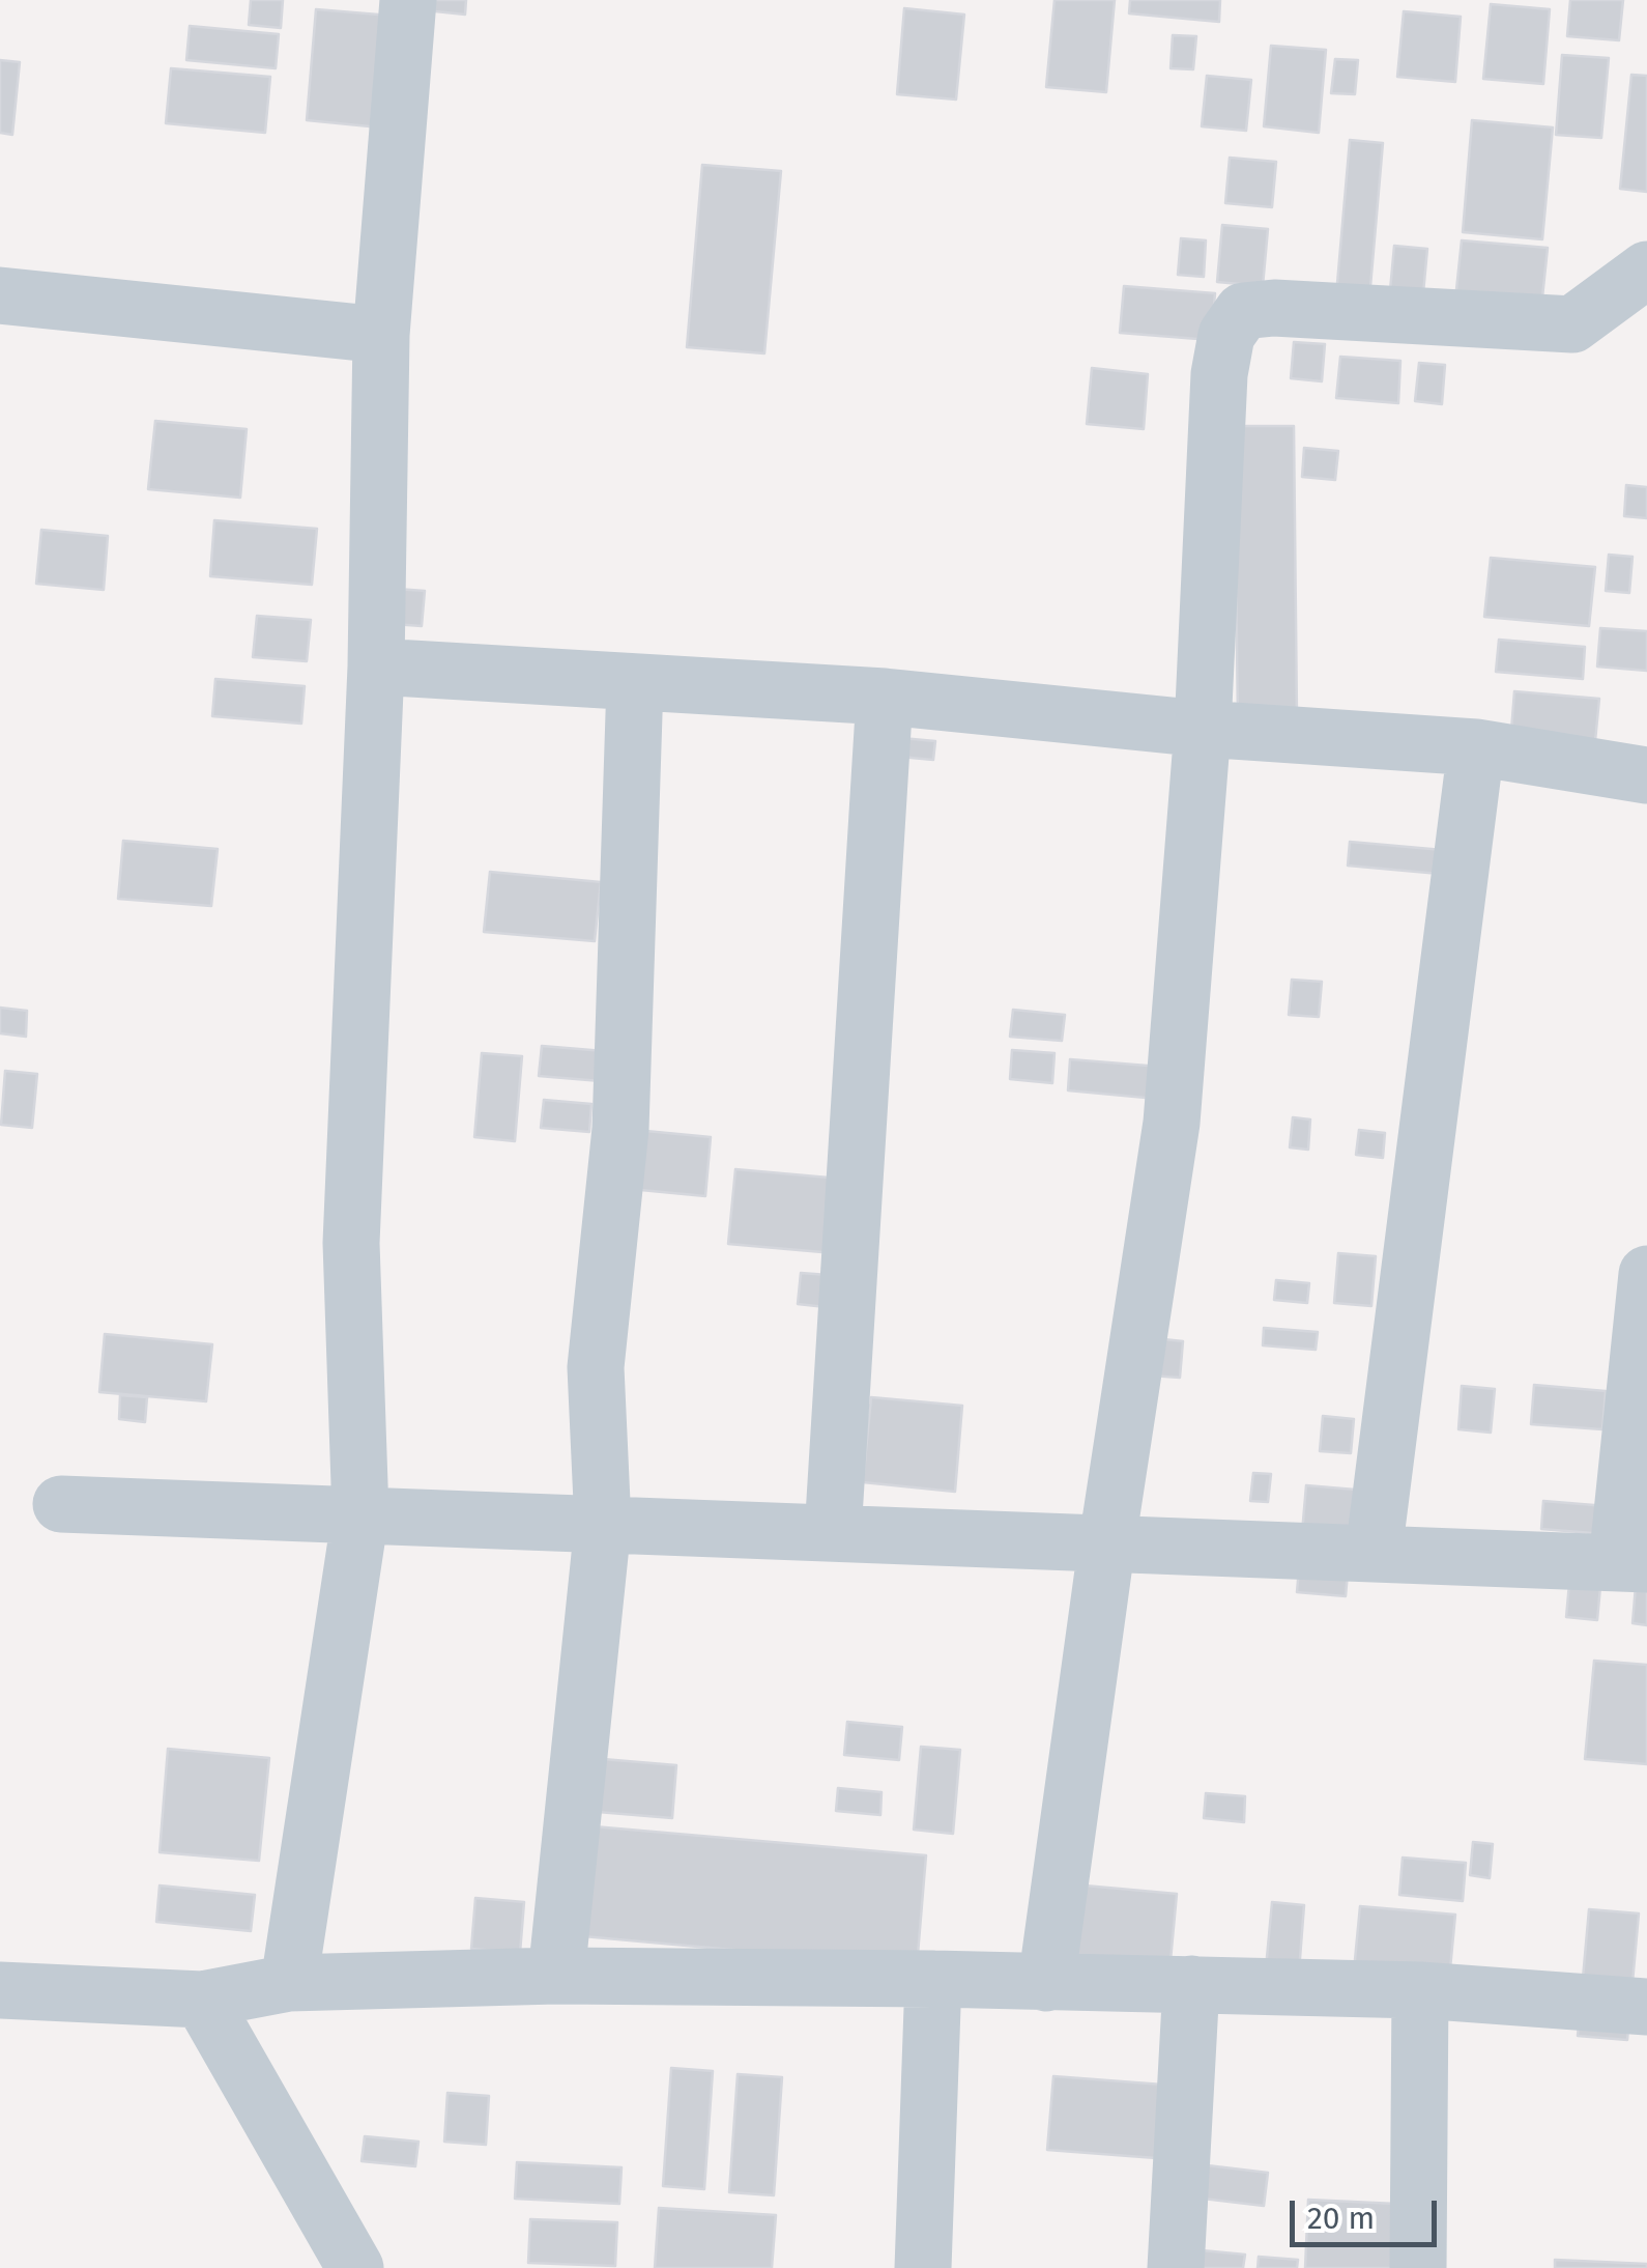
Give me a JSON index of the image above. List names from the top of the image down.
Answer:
{
  "scale_bar": "20 m"
}
